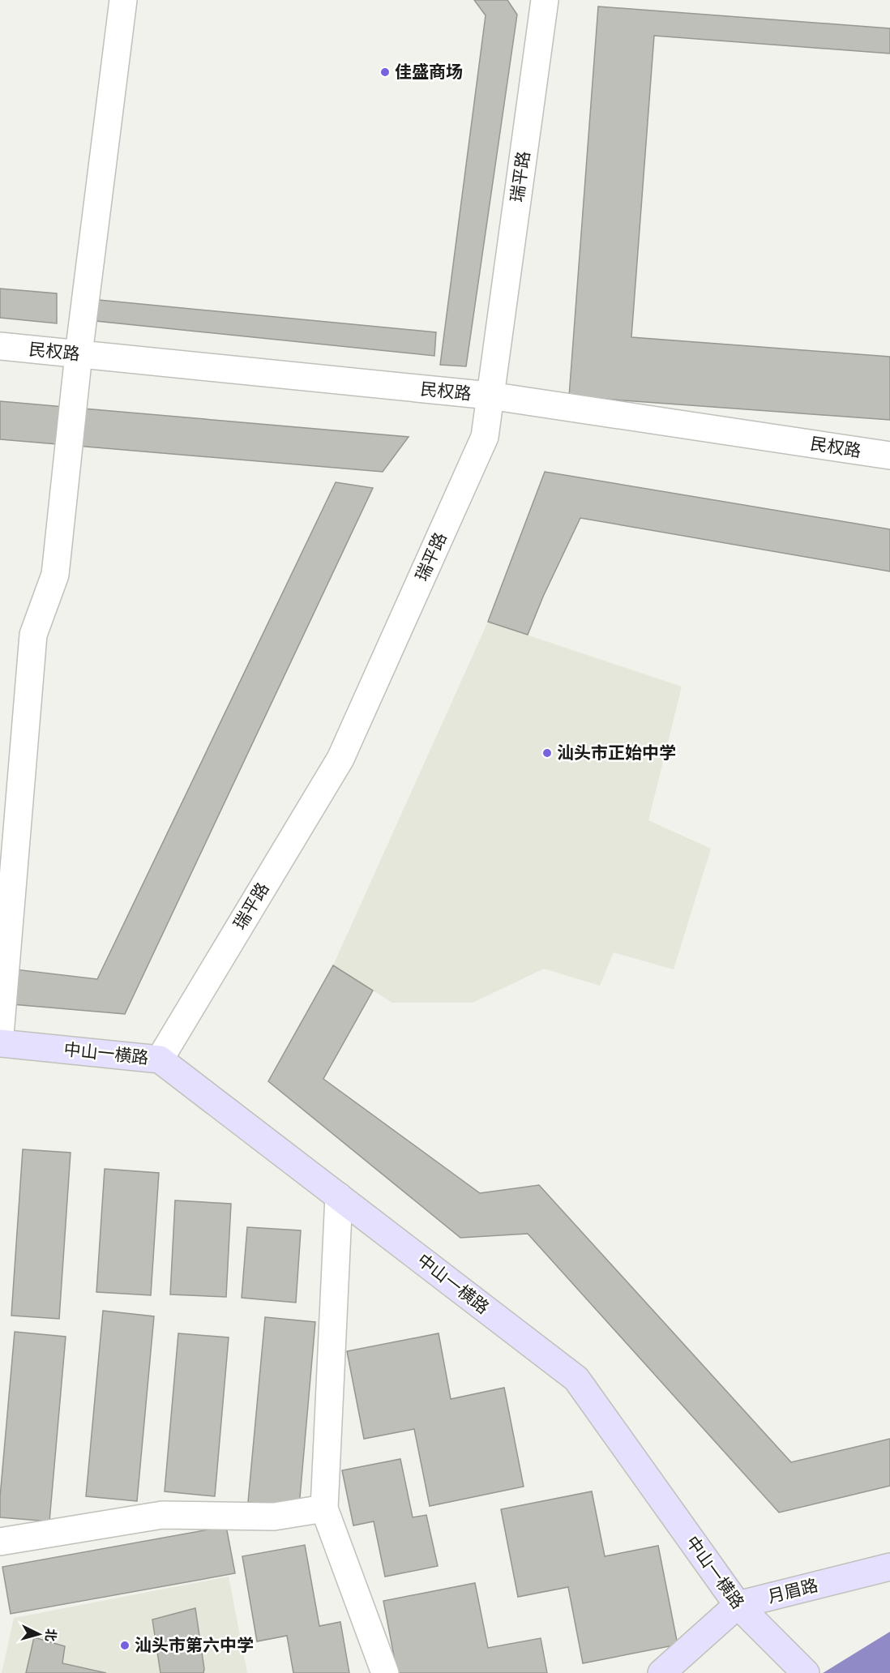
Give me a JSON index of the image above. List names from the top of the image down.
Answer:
{
  "streets": {
    "street": [
      "瑞平路",
      "民权路",
      "中山一横路",
      "月眉路"
    ]
  },
  "crossings": [
    ["瑞平路", "民权路"],
    ["瑞平路", "中山一横路"],
    ["中山一横路", "月眉路"]
  ],
  "places": ["佳盛商场", "汕头市正始中学", "汕头市第六中学"],
  "north": "right"
}
